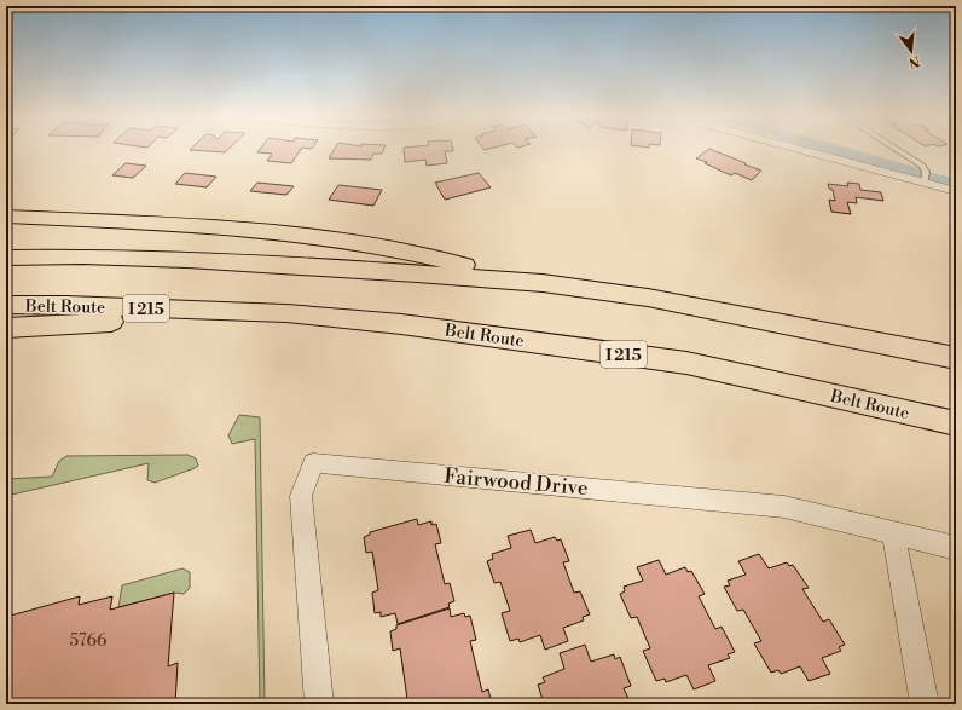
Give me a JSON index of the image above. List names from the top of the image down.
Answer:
{
  "streets": {
    "highway": ["Belt Route", "I 215"],
    "street": ["Fairwood Drive"]
  },
  "house_numbers": ["5766"],
  "north": "bottom"
}
